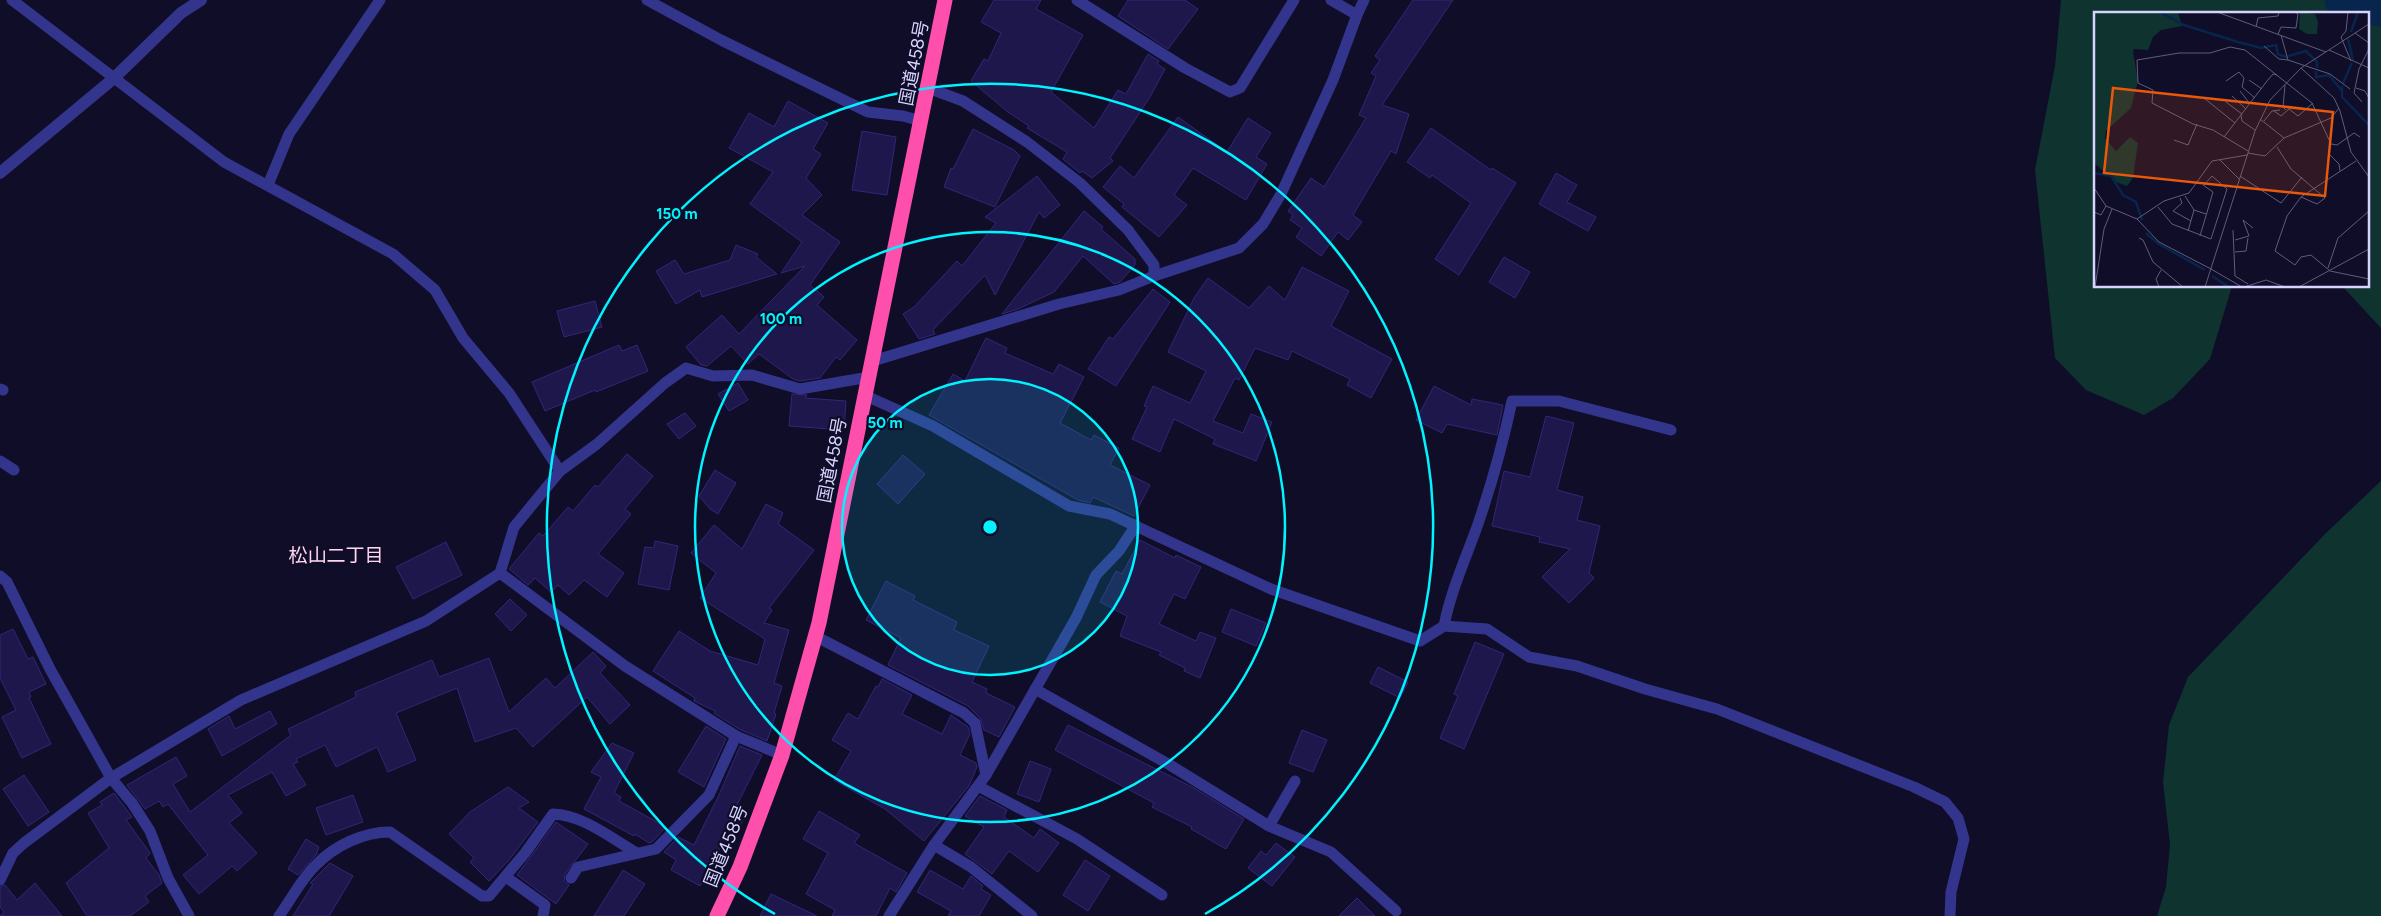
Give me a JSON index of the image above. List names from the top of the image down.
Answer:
{
  "streets": {
    "highway": ["国道458号"]
  },
  "districts": ["松山二丁目"],
  "rings": ["150 m", "100 m", "50 m"]
}
